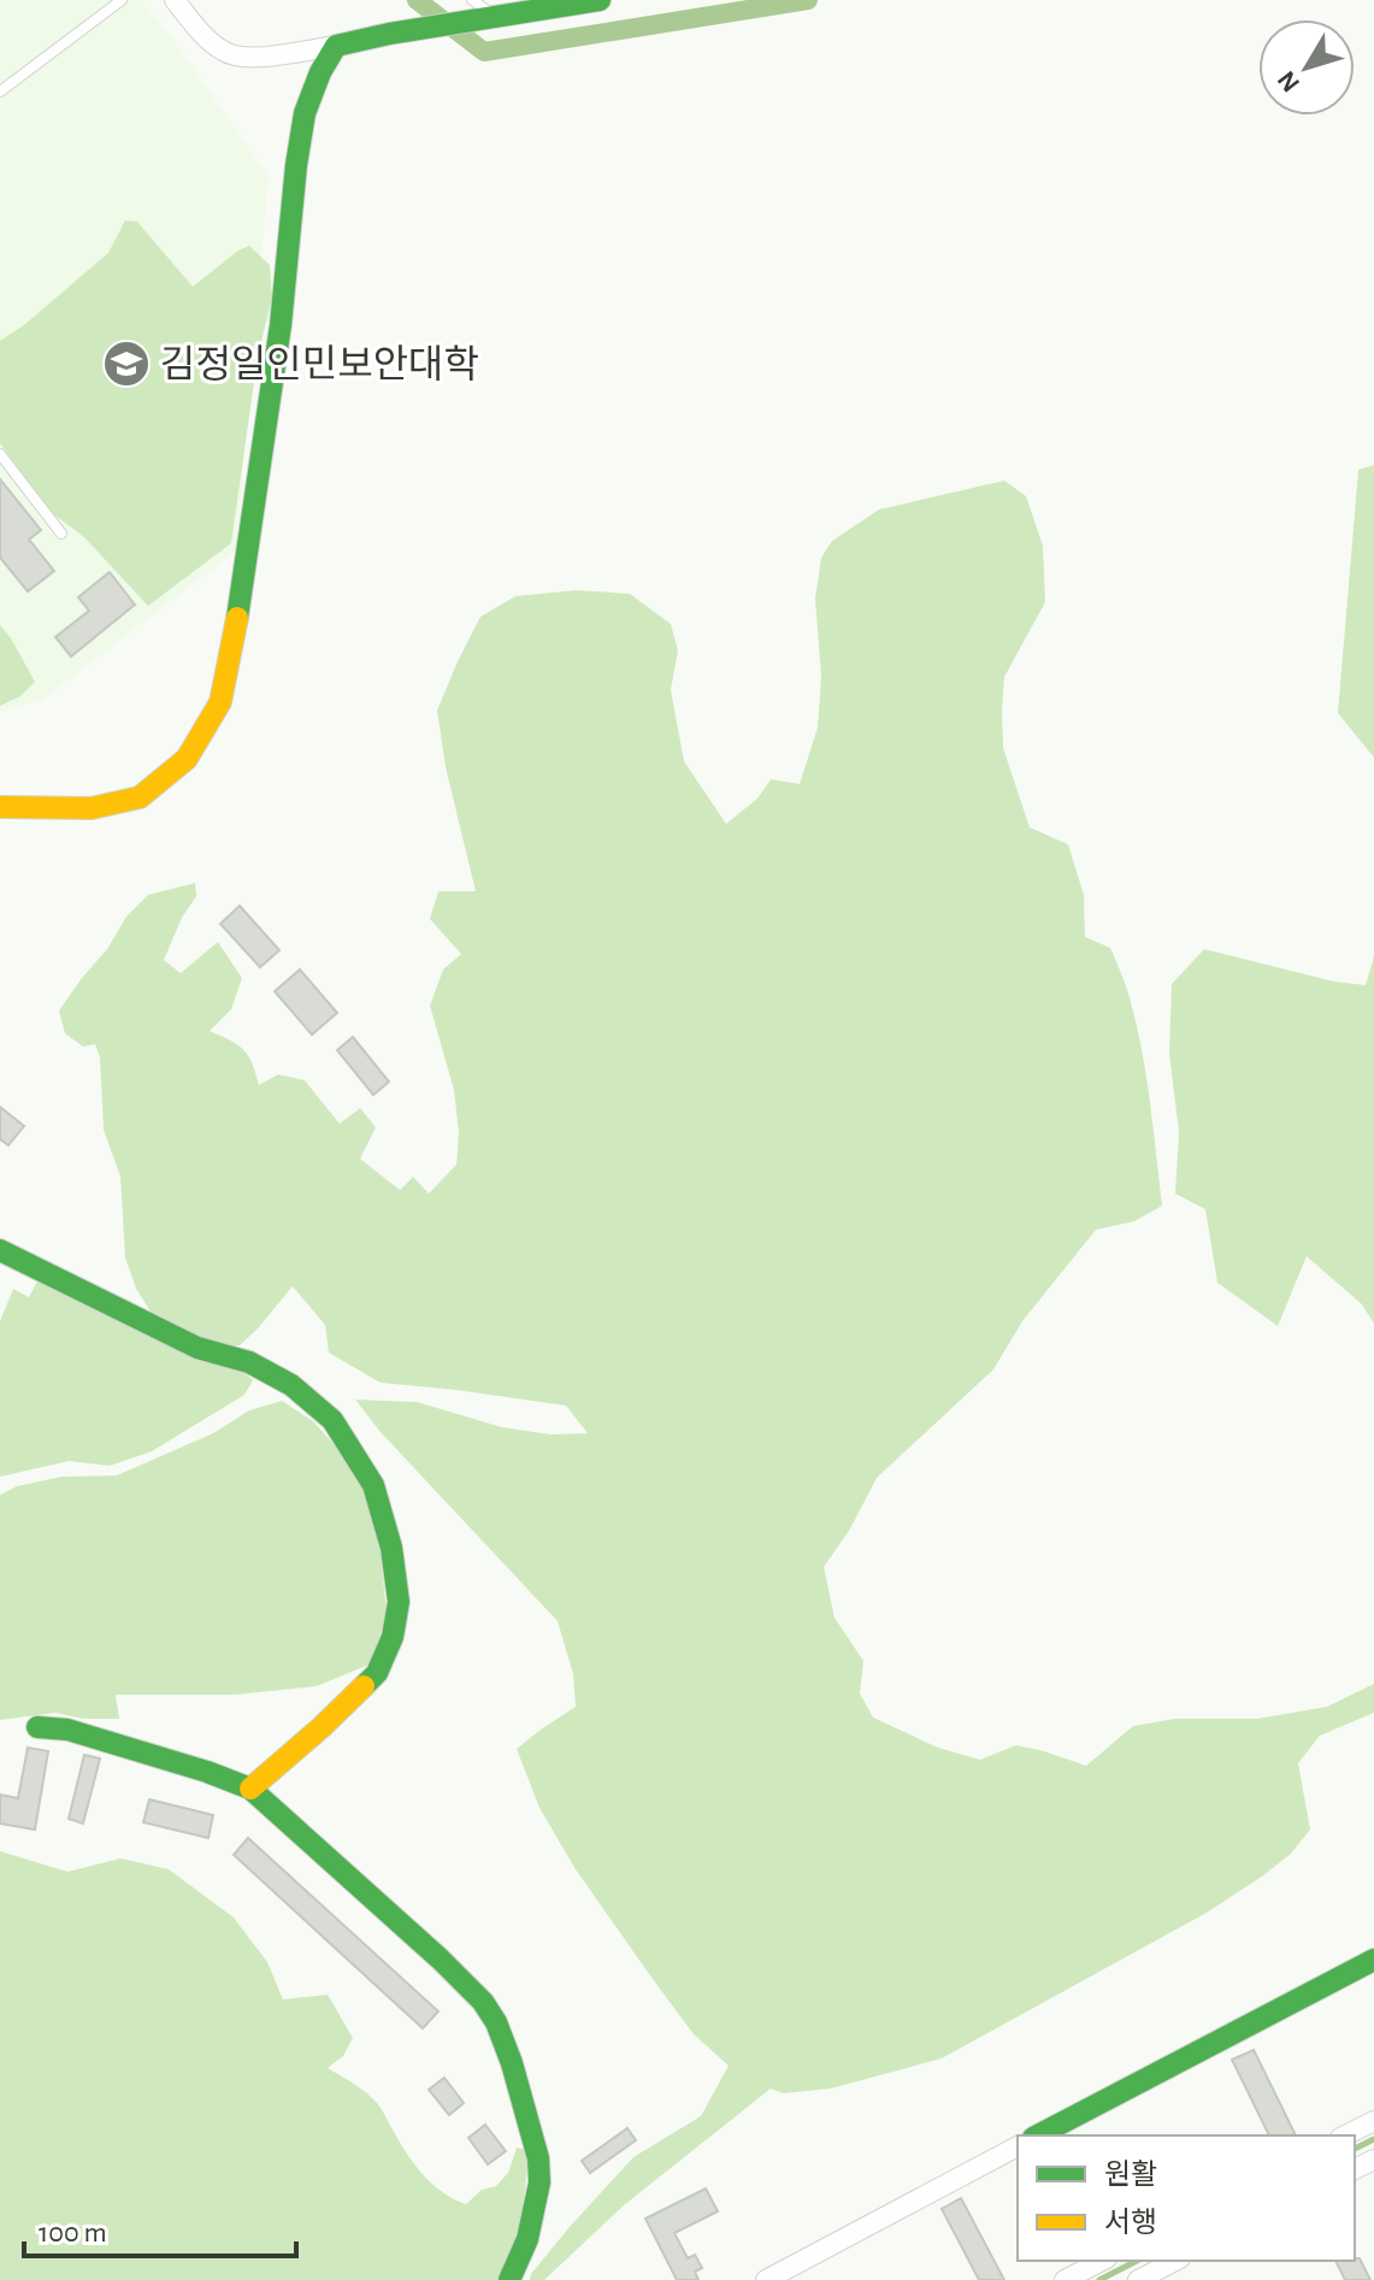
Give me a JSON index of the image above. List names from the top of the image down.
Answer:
{
  "places": {
    "school or university": ["김정일인민보안대학"]
  },
  "legend": ["원활", "서행"],
  "scale_bar": "100 m",
  "north": "bottom left"
}
